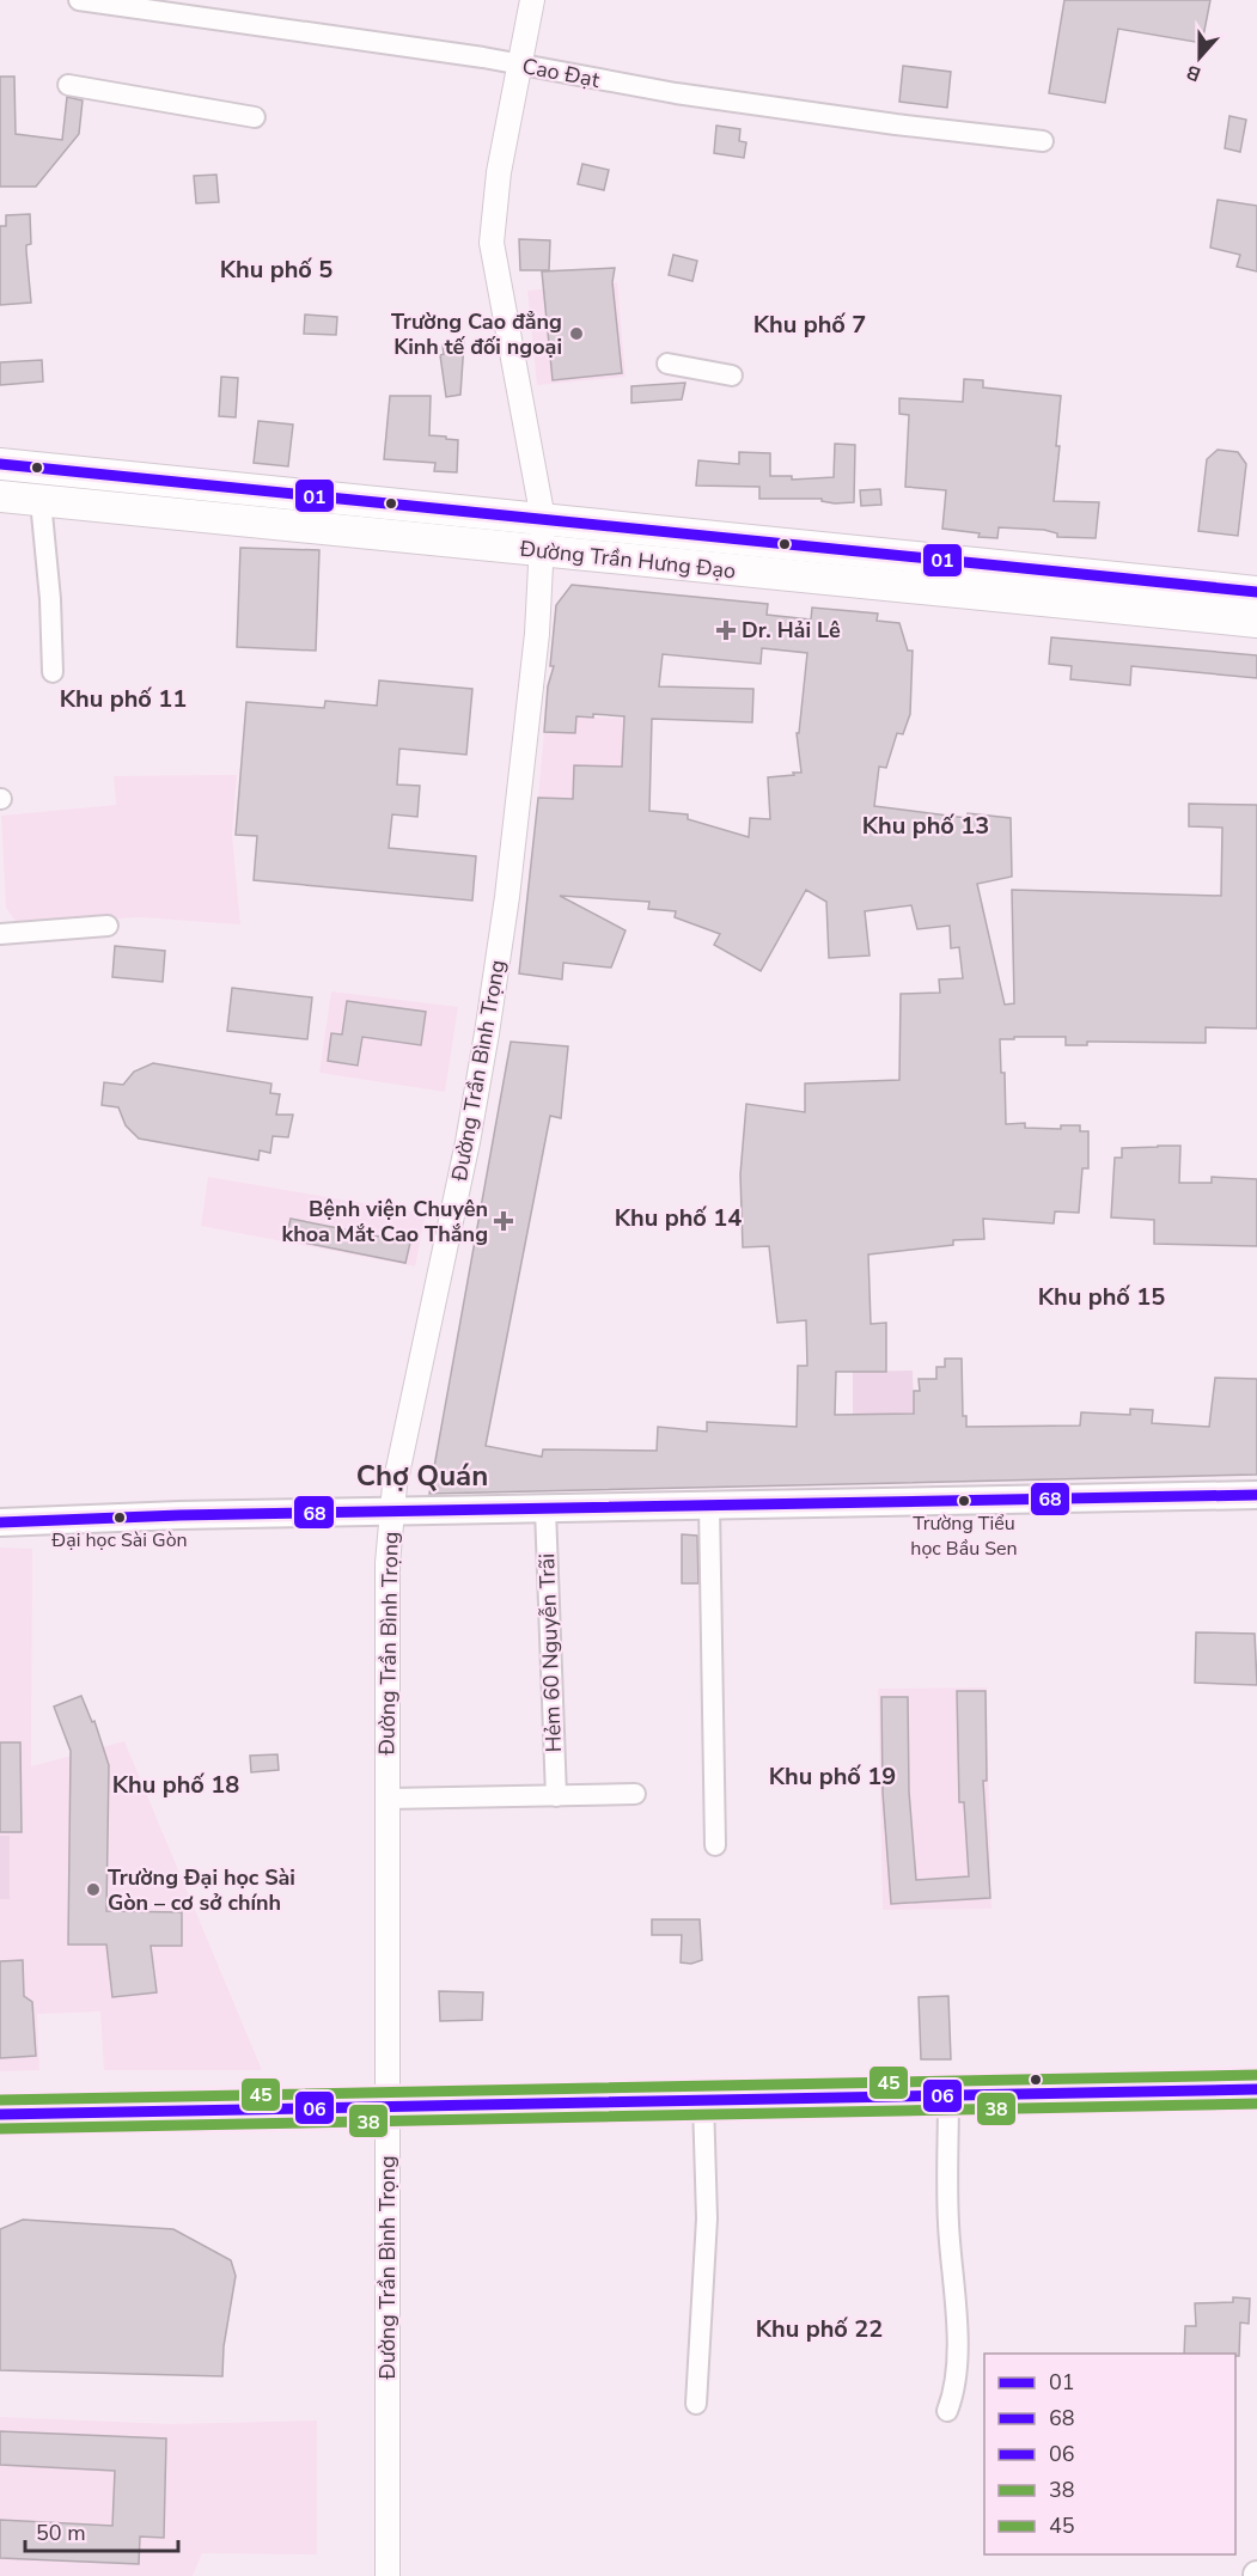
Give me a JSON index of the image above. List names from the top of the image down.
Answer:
{
  "streets": {
    "main road": ["Đường Trần Hưng Đạo"],
    "street": ["Cao Đạt", "Đường Trần Bình Trọng", "Hẻm 60 Nguyễn Trãi"]
  },
  "crossings": [
    ["Cao Đạt", "Đường Trần Bình Trọng"],
    ["Đường Trần Hưng Đạo", "Đường Trần Bình Trọng"]
  ],
  "districts": [
    "Khu phố 5",
    "Khu phố 7",
    "Khu phố 11",
    "Khu phố 13",
    "Khu phố 14",
    "Khu phố 15",
    "Chợ Quán",
    "Khu phố 19",
    "Khu phố 18",
    "Khu phố 22"
  ],
  "places": {
    "other": [
      "Trường Cao đẳng Kinh tế đối ngoại",
      "Trường Tiểu học Bầu Sen",
      "Đại học Sài Gòn",
      "Trường Đại học Sài Gòn – cơ sở chính"
    ],
    "health": ["Dr. Hải Lê", "Bệnh viện Chuyên khoa Mắt Cao Thắng"]
  },
  "lines": [
    "transit line 01",
    "transit line 68",
    "transit line 45",
    "transit line 06",
    "transit line 38"
  ],
  "legend": [
    "01",
    "68",
    "06",
    "38",
    "45"
  ],
  "scale_bar": "50 m",
  "north": "bottom"
}
